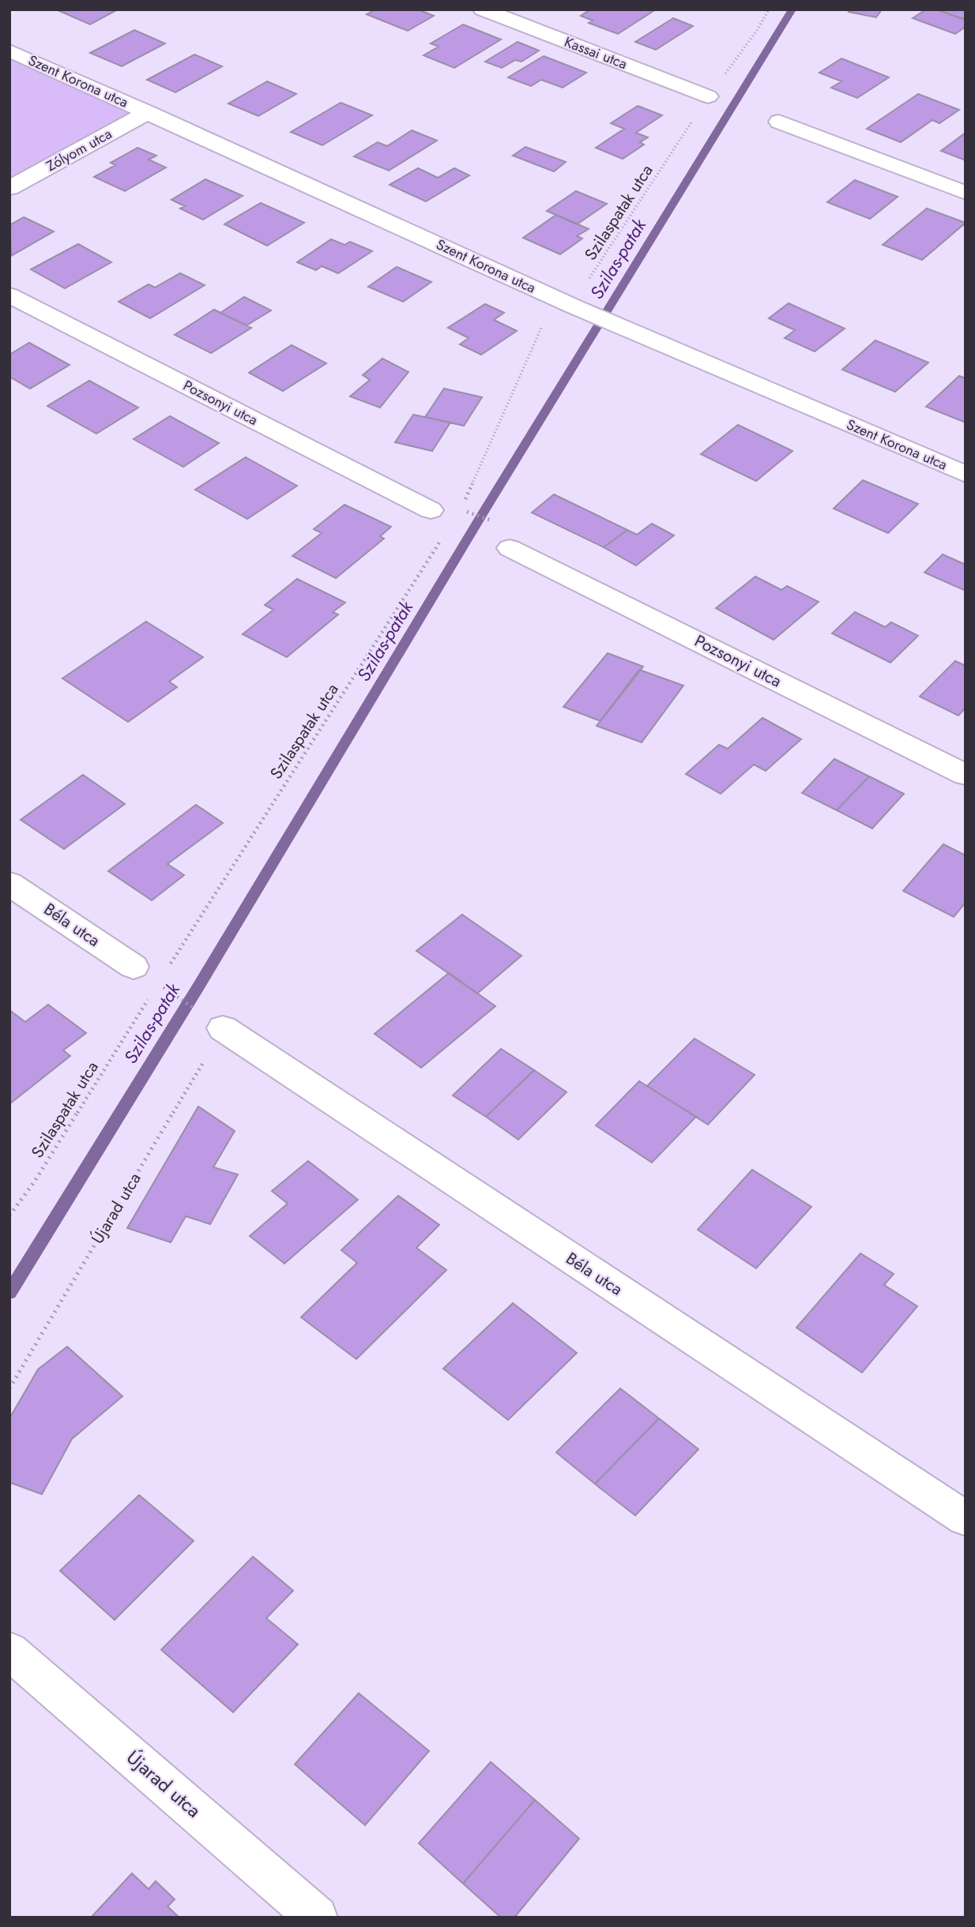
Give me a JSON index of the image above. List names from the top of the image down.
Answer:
{
  "streets": {
    "street": [
      "Kassai utca",
      "Szent Korona utca",
      "Zólyom utca",
      "Pozsonyi utca",
      "Béla utca",
      "Újarad utca"
    ],
    "path": ["Szilaspatak utca"]
  },
  "crossings": [
    ["Kassai utca", "Szilaspatak utca"],
    ["Szent Korona utca", "Zólyom utca"],
    ["Szent Korona utca", "Szilaspatak utca"],
    ["Béla utca", "Újarad utca"]
  ],
  "water": ["Szilas-patak"]
}
